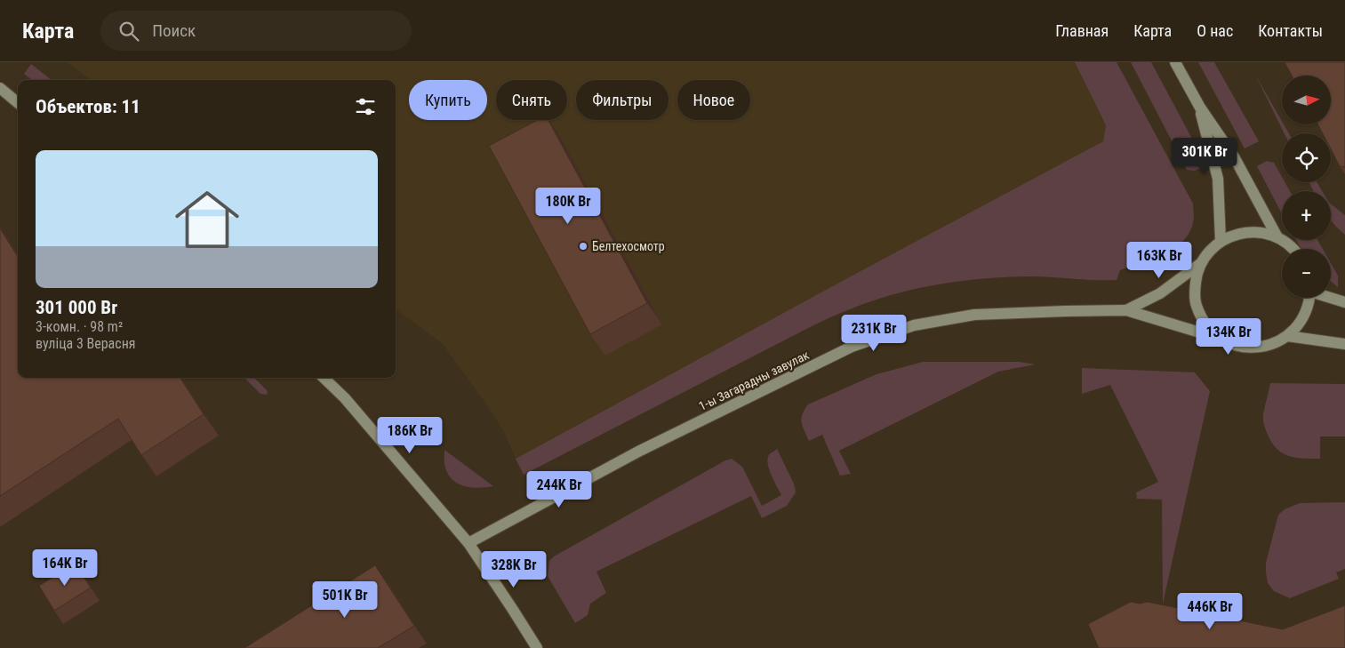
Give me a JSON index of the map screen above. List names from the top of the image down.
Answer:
{
  "streets": {
    "main road": ["1-ы Загарадны завулак"]
  },
  "places": ["Белтехосмотр"],
  "north": "right",
  "page": {
    "header": "Карта",
    "search": "Поиск",
    "nav": [
      "Главная",
      "Карта",
      "О нас",
      "Контакты"
    ],
    "map_buttons": ["+", "−"],
    "chip": [
      "Купить",
      "Снять",
      "Фильтры",
      "Новое"
    ],
    "heading": "Объектов: 11",
    "list": [
      {
        "name": "301 000 Br",
        "note": "3-комн. · 98 m² · вуліца 3 Верасня"
      }
    ],
    "price": [
      "301K Br",
      "180K Br",
      "163K Br",
      "231K Br",
      "134K Br",
      "186K Br",
      "244K Br",
      "164K Br",
      "328K Br",
      "501K Br",
      "446K Br"
    ]
  }
}
